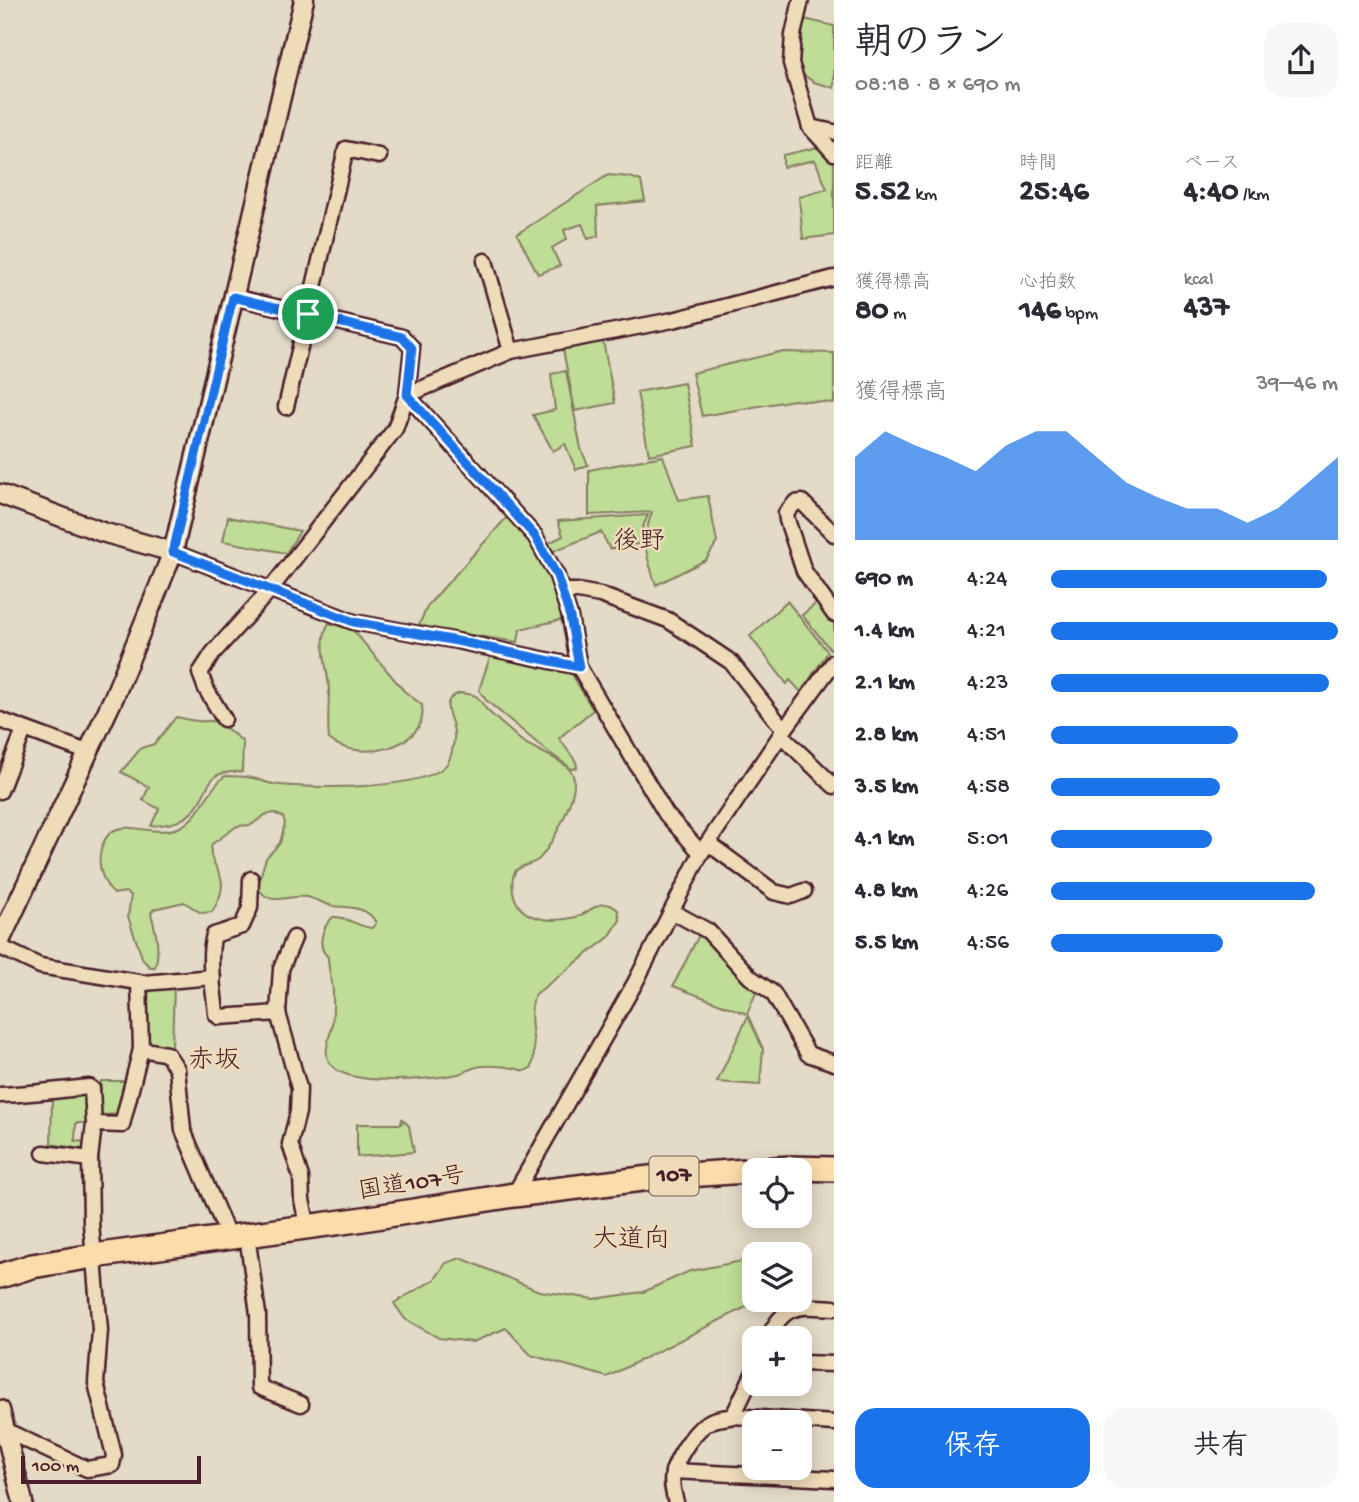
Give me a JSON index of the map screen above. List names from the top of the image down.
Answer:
{
  "streets": {
    "highway": ["107", "国道107号"]
  },
  "districts": ["後野", "赤坂", "大道向"],
  "scale_bar": "100 m",
  "page": {
    "heading": ["朝のラン", "08:18 · 8 × 690 m"],
    "stats": [
      ["距離", "5.52 km"],
      ["時間", "25:46"],
      ["ペース", "4:40 /km"],
      ["獲得標高", "80 m"],
      ["心拍数", "146 bpm"],
      ["kcal", "437"]
    ],
    "chart": ["獲得標高", "39–46 m"],
    "list": [
      {
        "name": "690 m",
        "note": "4:24"
      },
      {
        "name": "1.4 km",
        "note": "4:21"
      },
      {
        "name": "2.1 km",
        "note": "4:23"
      },
      {
        "name": "2.8 km",
        "note": "4:51"
      },
      {
        "name": "3.5 km",
        "note": "4:58"
      },
      {
        "name": "4.1 km",
        "note": "5:01"
      },
      {
        "name": "4.8 km",
        "note": "4:26"
      },
      {
        "name": "5.5 km",
        "note": "4:56"
      }
    ],
    "map_buttons": ["+", "−"],
    "buttons": ["保存", "共有"],
    "scale": "100 m"
  }
}
